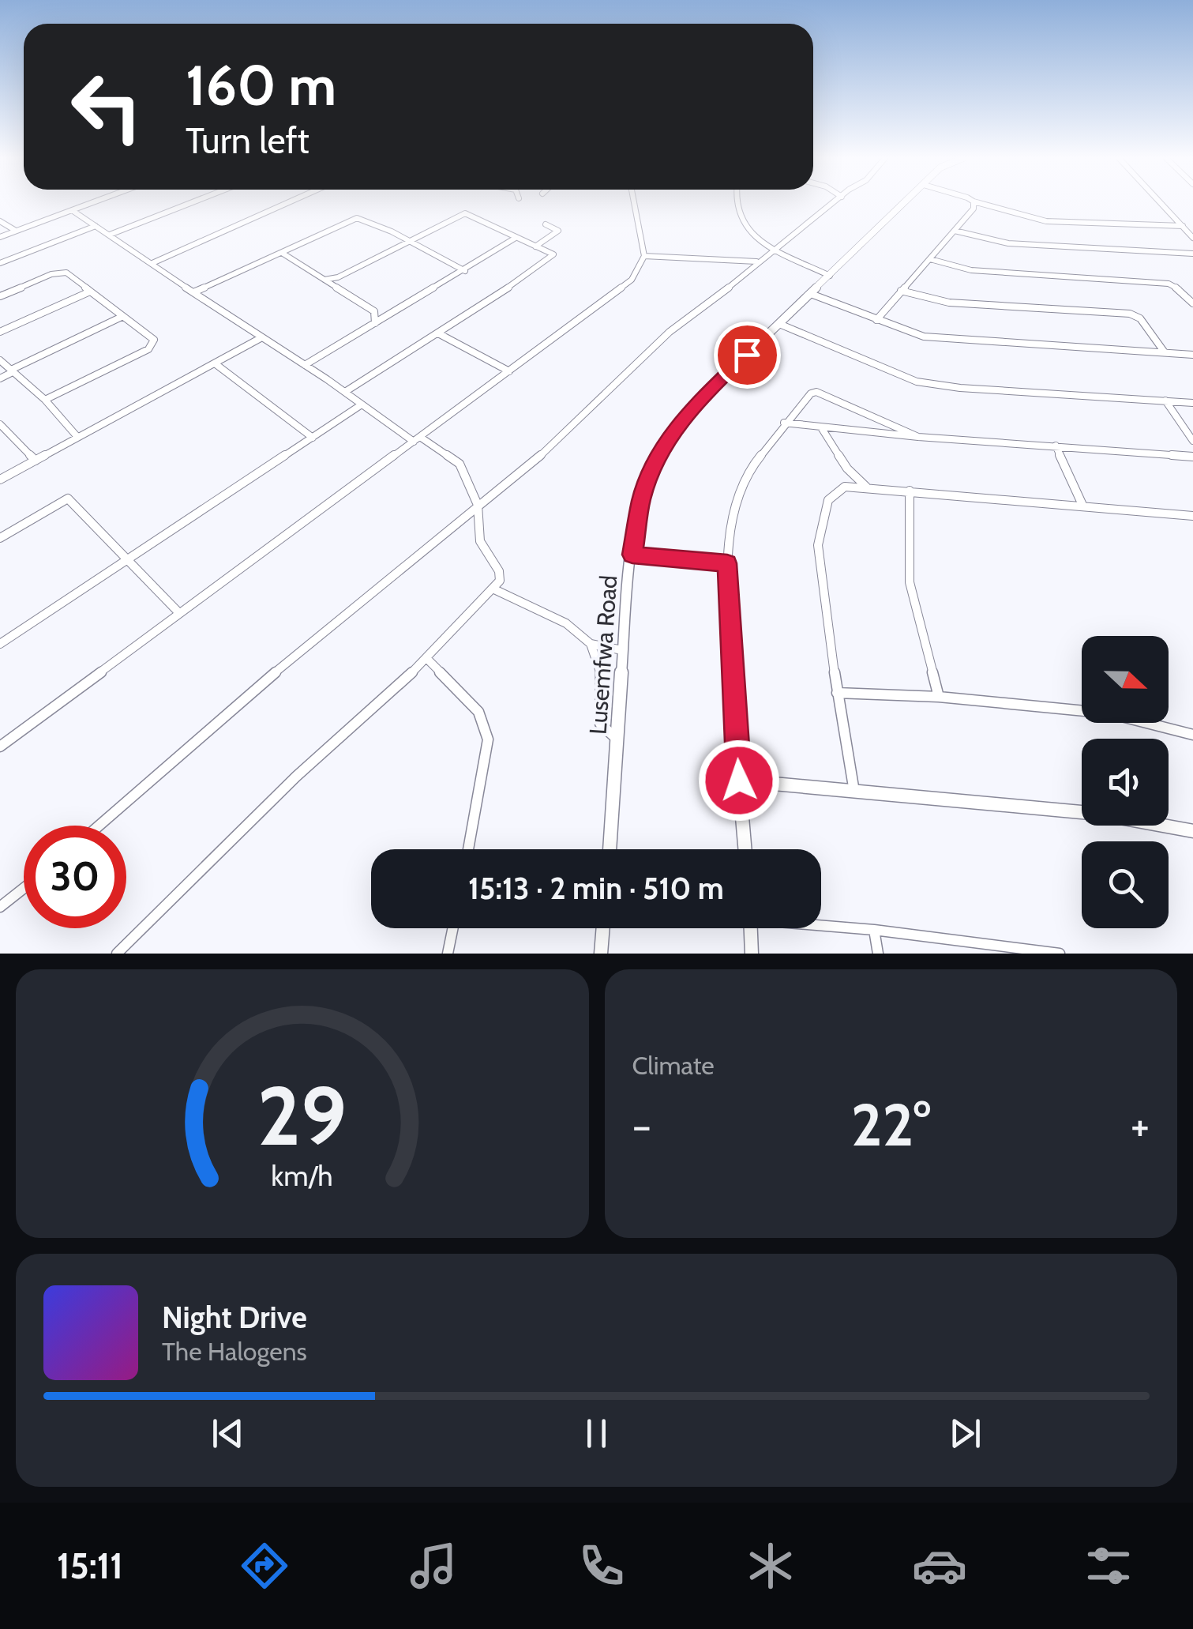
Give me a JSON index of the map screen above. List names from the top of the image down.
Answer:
{
  "streets": {
    "street": ["Lusemfwa Road"]
  },
  "north": "right",
  "page": {
    "turn": ["160 m", "Turn left"],
    "limit": "30",
    "trip": "15:13 · 2 min · 510 m",
    "tile": "Climate",
    "heat": ["−", "22°", "+"],
    "song": ["Night Drive", "The Halogens"],
    "tabs": "15:11",
    "gauge": ["29", "km/h"]
  }
}
